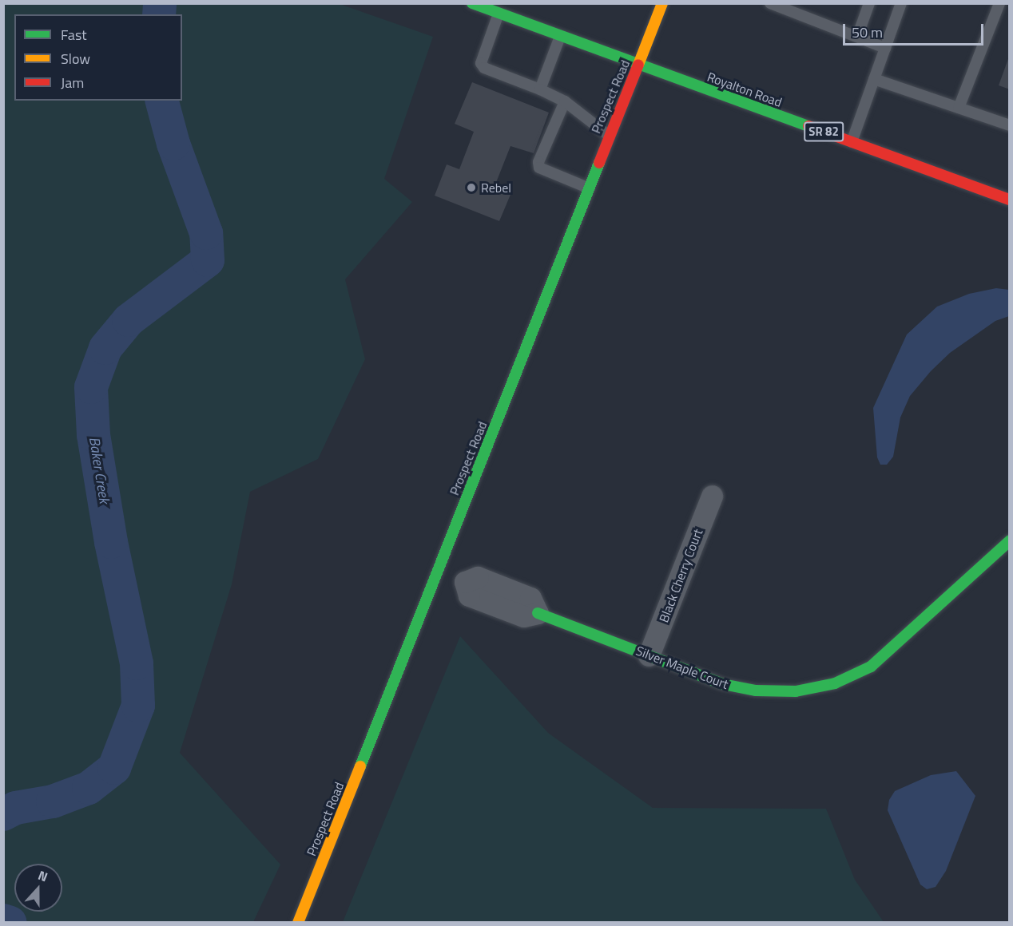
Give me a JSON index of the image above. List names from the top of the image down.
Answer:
{
  "streets": {
    "street": [
      "Royalton Road",
      "Prospect Road",
      "SR 82",
      "Black Cherry Court",
      "Silver Maple Court"
    ]
  },
  "crossings": [
    ["Royalton Road", "Prospect Road"],
    ["Prospect Road", "Silver Maple Court"],
    ["Black Cherry Court", "Silver Maple Court"]
  ],
  "water": ["Baker Creek"],
  "places": ["Rebel"],
  "legend": ["Fast", "Slow", "Jam"],
  "scale_bar": "50 m",
  "north": "top"
}
